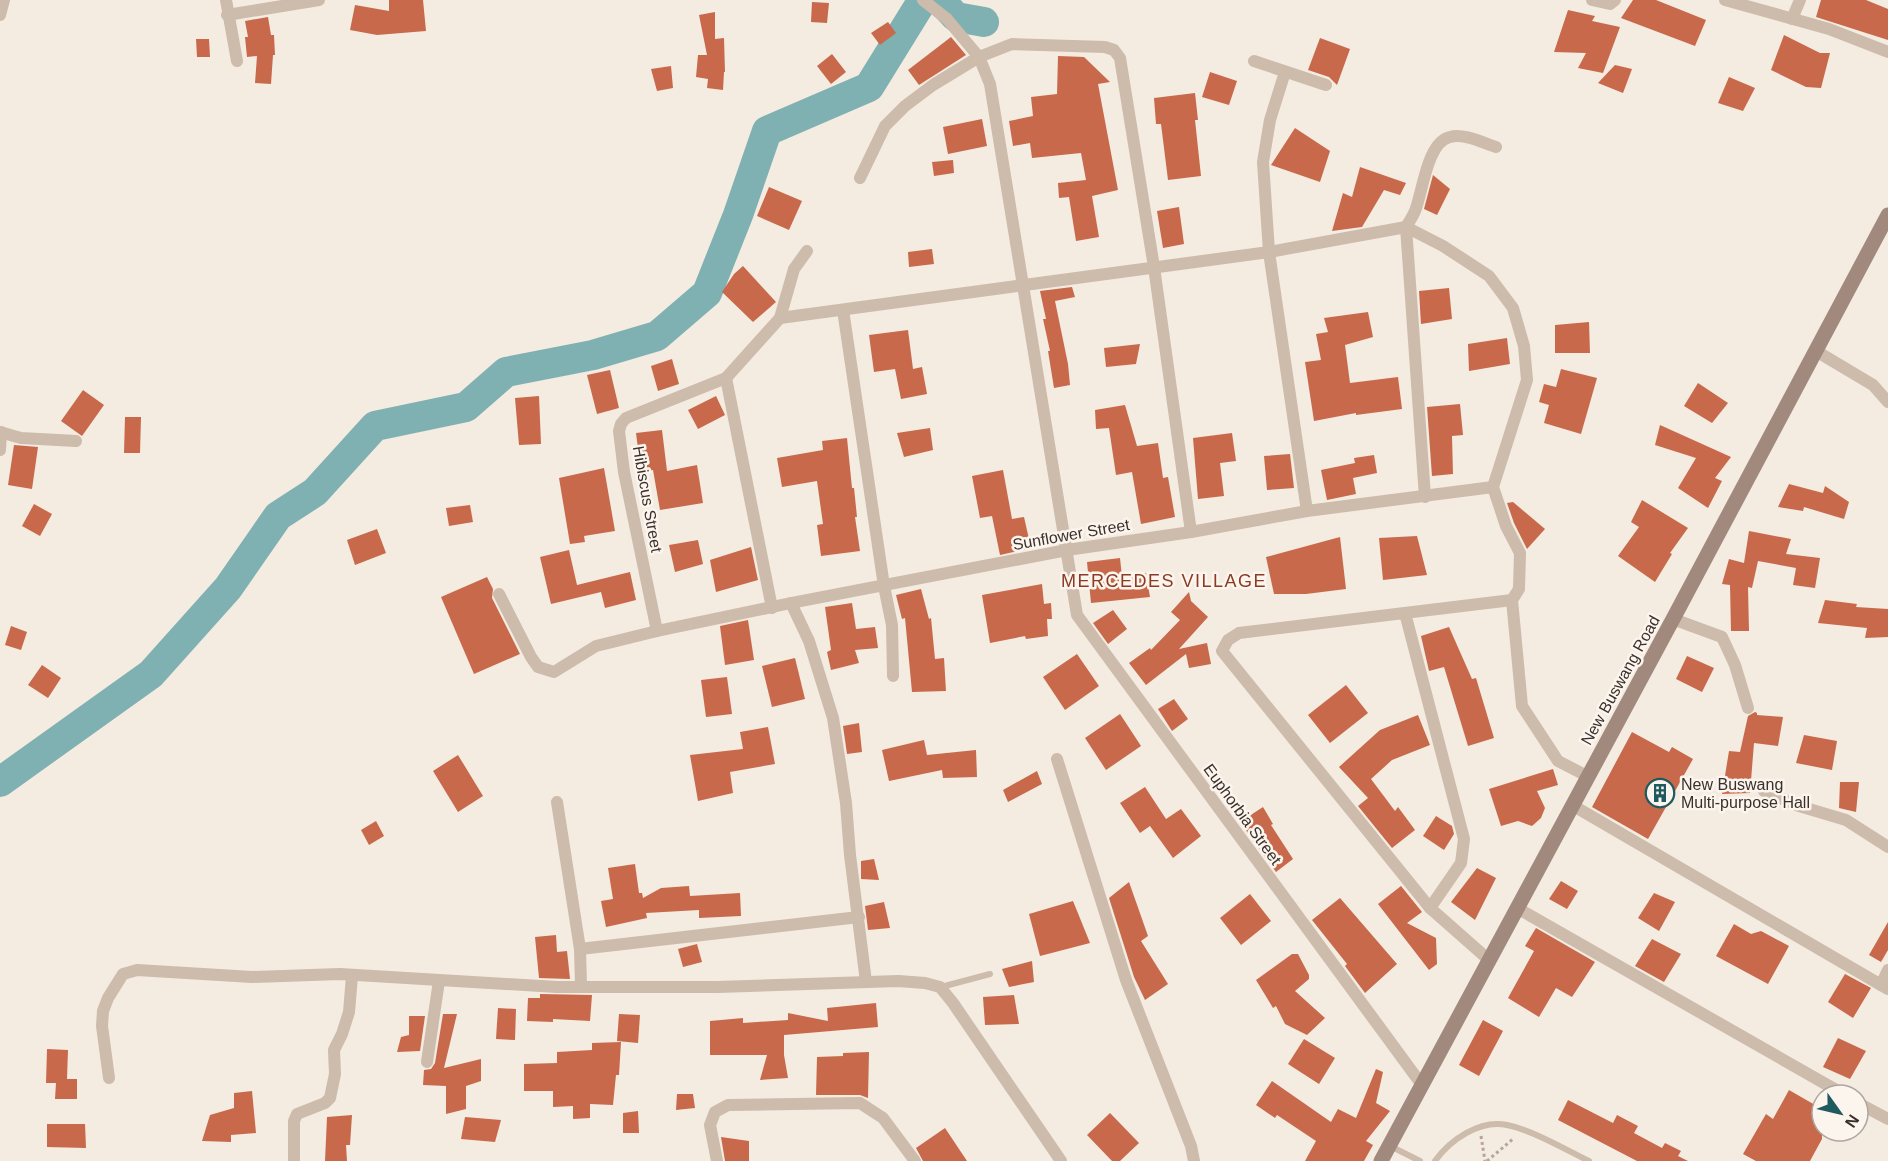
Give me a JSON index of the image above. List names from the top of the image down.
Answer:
{
  "streets": {
    "street": [
      "Hibiscus Street",
      "Sunflower Street",
      "New Buswang Road",
      "Euphorbia Street"
    ]
  },
  "crossings": [
    ["Hibiscus Street", "Sunflower Street"],
    ["Sunflower Street", "Euphorbia Street"],
    ["New Buswang Road", "Euphorbia Street"]
  ],
  "districts": ["MERCEDES VILLAGE"],
  "places": {
    "building": ["New Buswang Multi-purpose Hall"]
  },
  "north": "bottom right"
}
